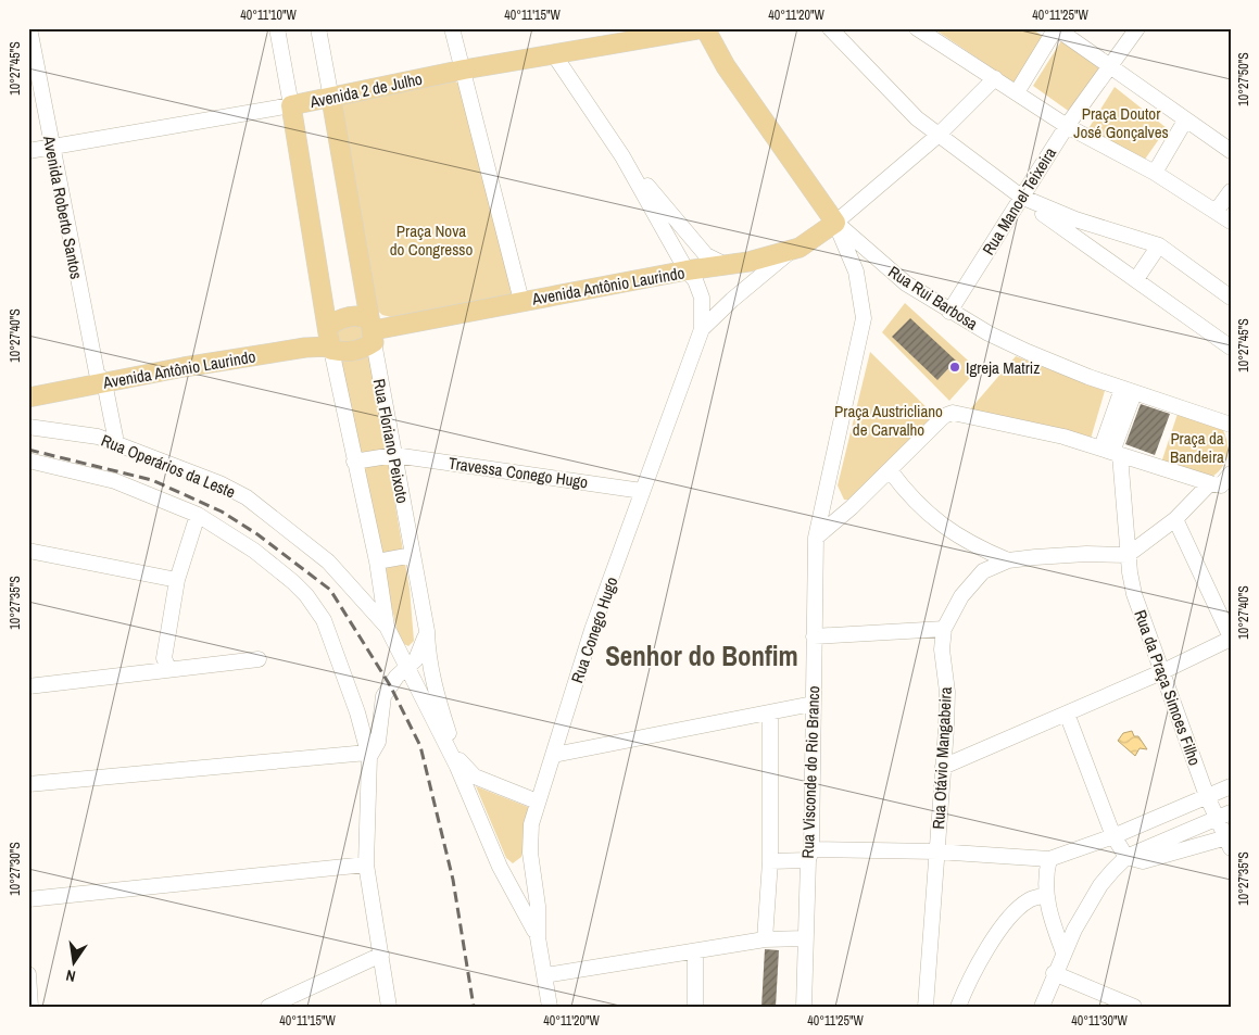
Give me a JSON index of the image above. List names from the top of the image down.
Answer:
{
  "streets": {
    "main road": [
      "Avenida 2 de Julho",
      "Avenida Antônio Laurindo",
      "Rua Rui Barbosa",
      "Rua Floriano Peixoto"
    ],
    "street": [
      "Rua Manoel Teixeira",
      "Avenida Roberto Santos",
      "Rua Operários da Leste",
      "Travessa Conego Hugo",
      "Rua Conego Hugo",
      "Rua da Praça Simoes Filho",
      "Rua Otávio Mangabeira",
      "Rua Visconde do Rio Branco"
    ]
  },
  "crossings": [
    ["Avenida 2 de Julho", "Avenida Roberto Santos"],
    ["Avenida 2 de Julho", "Rua Rui Barbosa"],
    ["Avenida 2 de Julho", "Rua Floriano Peixoto"],
    ["Rua Manoel Teixeira", "Rua Rui Barbosa"],
    ["Avenida Roberto Santos", "Avenida Antônio Laurindo"],
    ["Avenida Roberto Santos", "Rua Operários da Leste"],
    ["Avenida Antônio Laurindo", "Rua Rui Barbosa"],
    ["Avenida Antônio Laurindo", "Rua Floriano Peixoto"],
    ["Avenida Antônio Laurindo", "Rua Visconde do Rio Branco"],
    ["Rua Rui Barbosa", "Rua Visconde do Rio Branco"],
    ["Rua Floriano Peixoto", "Travessa Conego Hugo"],
    ["Rua Floriano Peixoto", "Rua Conego Hugo"],
    ["Travessa Conego Hugo", "Rua Conego Hugo"],
    ["Rua da Praça Simoes Filho", "Rua Otávio Mangabeira"]
  ],
  "districts": ["Senhor do Bonfim"],
  "parks": [
    "Praça Doutor José Gonçalves",
    "Praça Nova do Congresso",
    "Praça Austricliano de Carvalho",
    "Praça da Bandeira"
  ],
  "places": ["Igreja Matriz"],
  "north": "bottom",
  "coordinates": [
    "40°11'10\"W",
    "40°11'15\"W",
    "40°11'20\"W",
    "40°11'25\"W",
    "10°27'45\"S",
    "10°27'50\"S",
    "10°27'40\"S",
    "10°27'35\"S",
    "10°27'30\"S",
    "40°11'30\"W"
  ]
}
